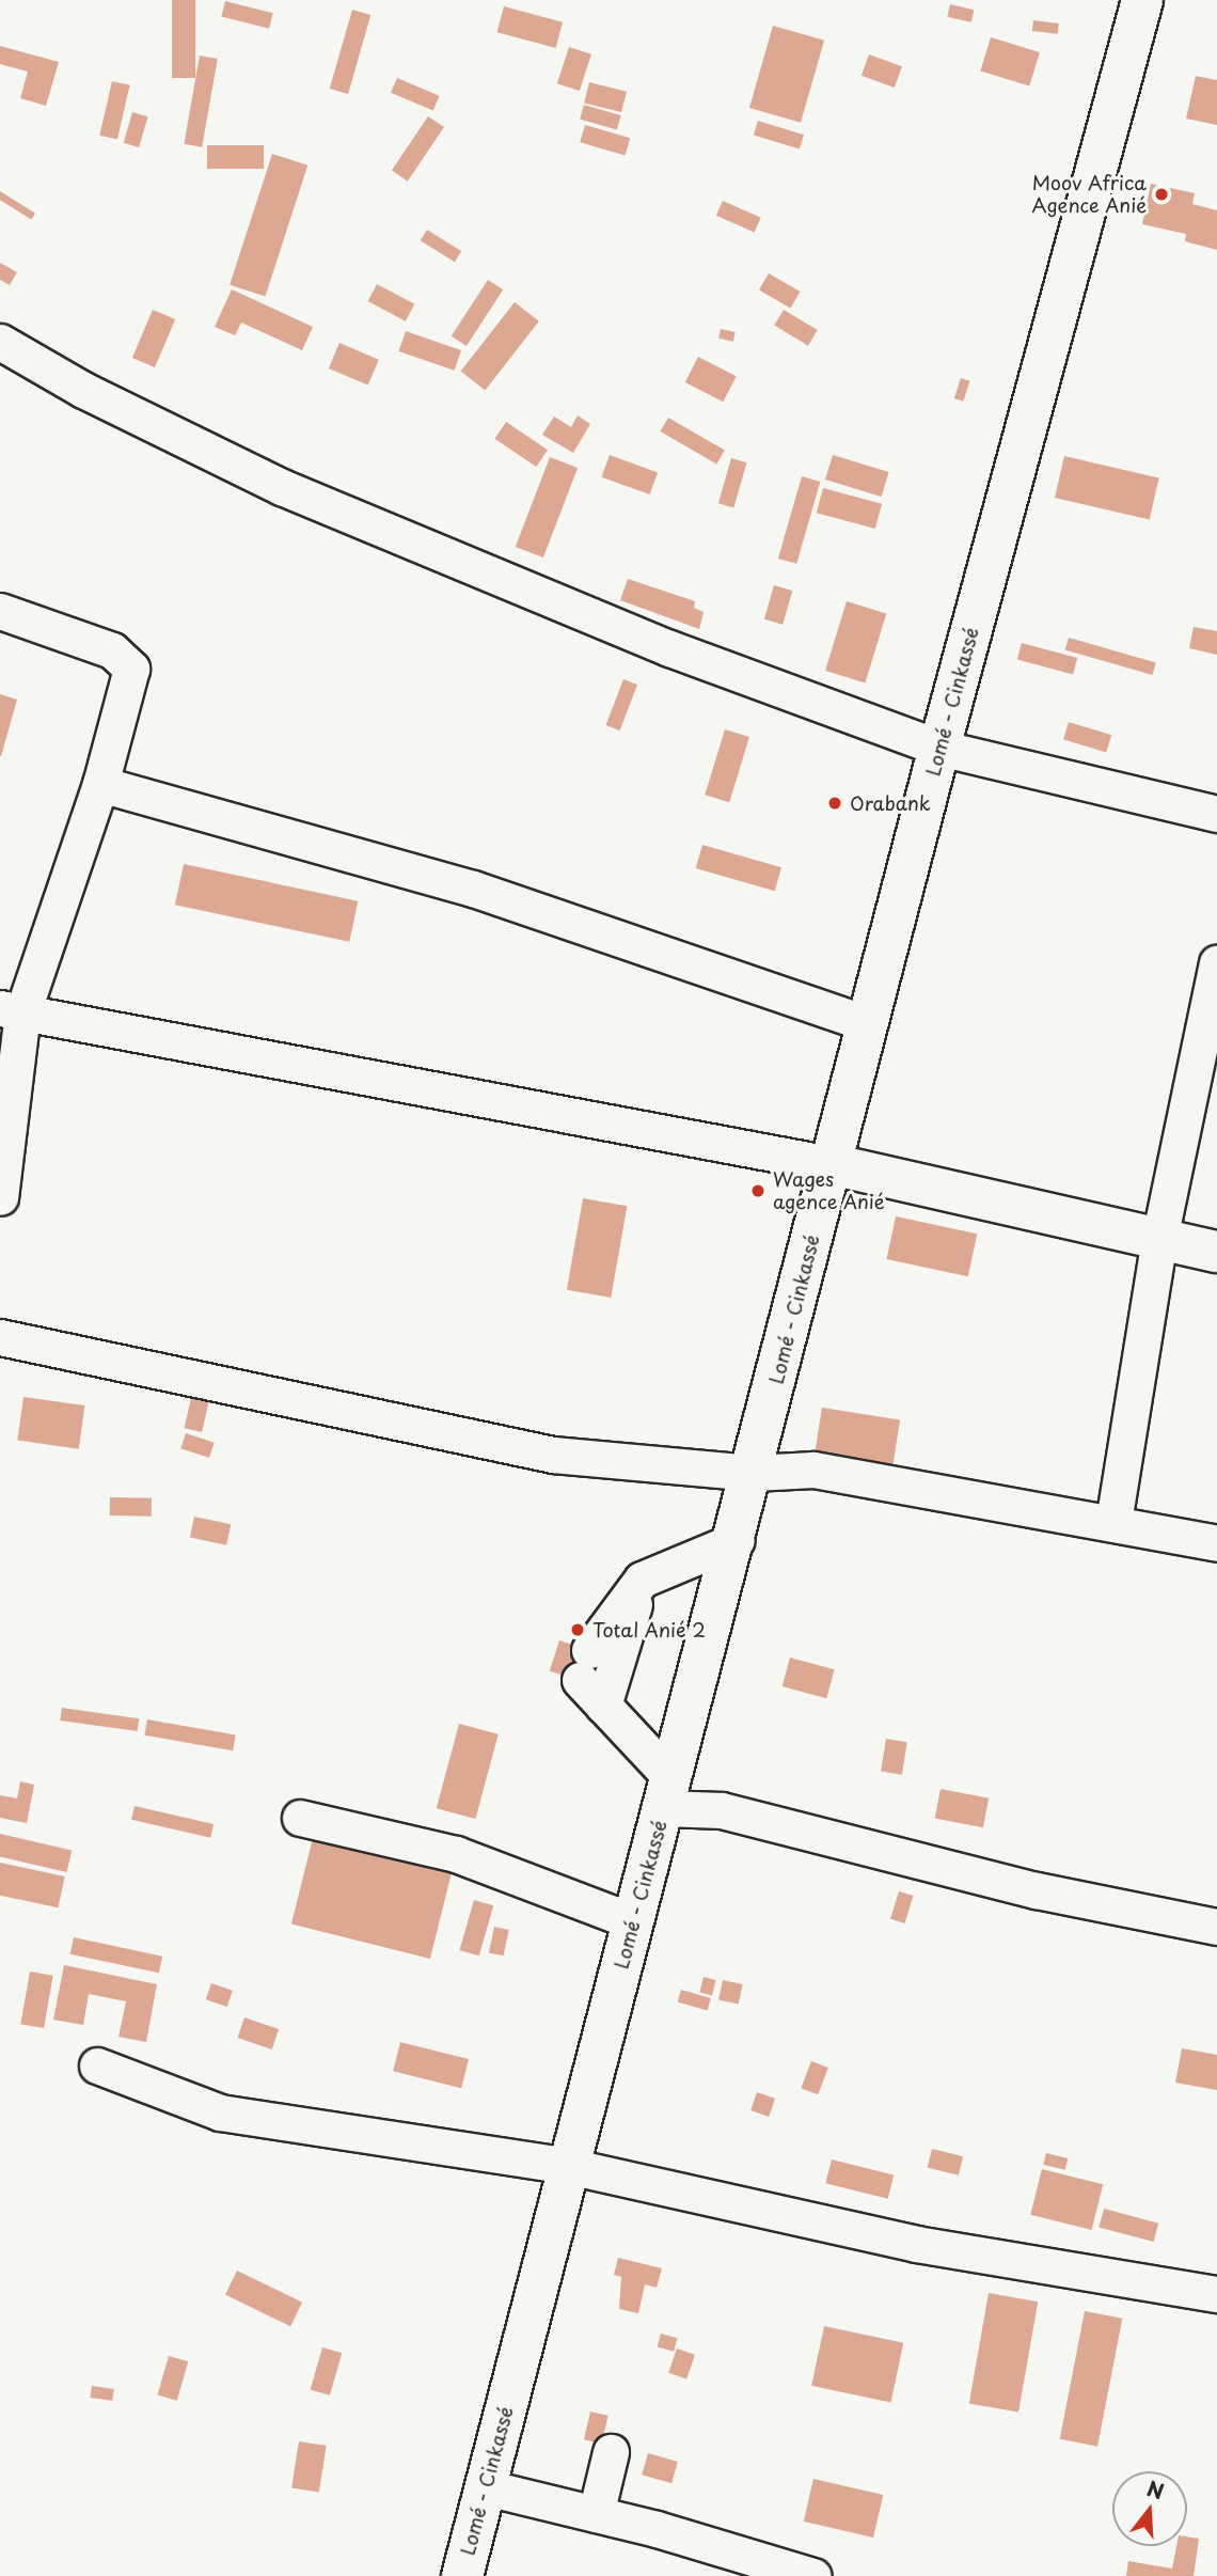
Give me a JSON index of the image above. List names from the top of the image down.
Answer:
{
  "streets": {
    "main road": ["Lomé - Cinkassé"]
  },
  "places": [
    "Moov Africa Agence Anié",
    "Orabank",
    "Wages agence Anié",
    "Total Anié 2"
  ],
  "north": "top"
}
